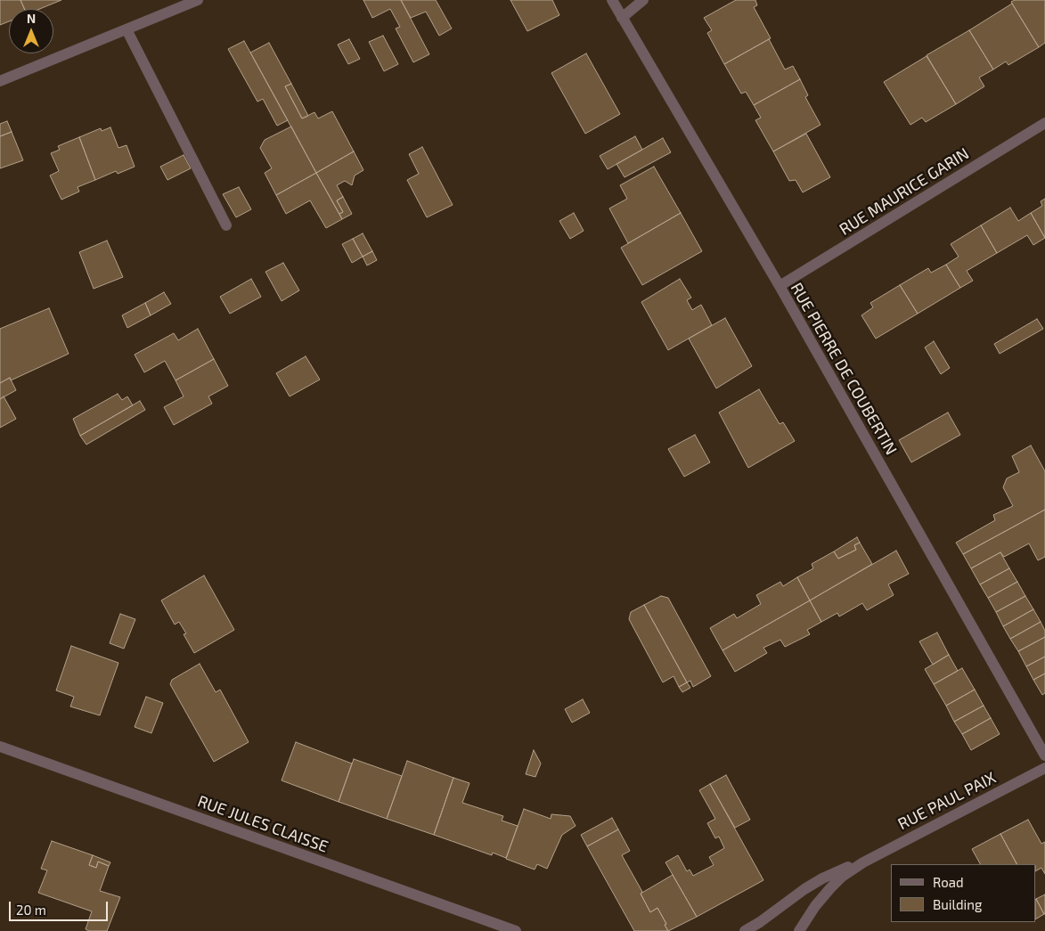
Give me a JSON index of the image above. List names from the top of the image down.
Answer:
{
  "streets": {
    "street": [
      "RUE MAURICE GARIN",
      "RUE PIERRE DE COUBERTIN",
      "RUE PAUL PAIX",
      "RUE JULES CLAISSE"
    ]
  },
  "crossings": [
    ["RUE MAURICE GARIN", "RUE PIERRE DE COUBERTIN"]
  ],
  "legend": ["Road", "Building"],
  "scale_bar": "20 m",
  "north": "top"
}
